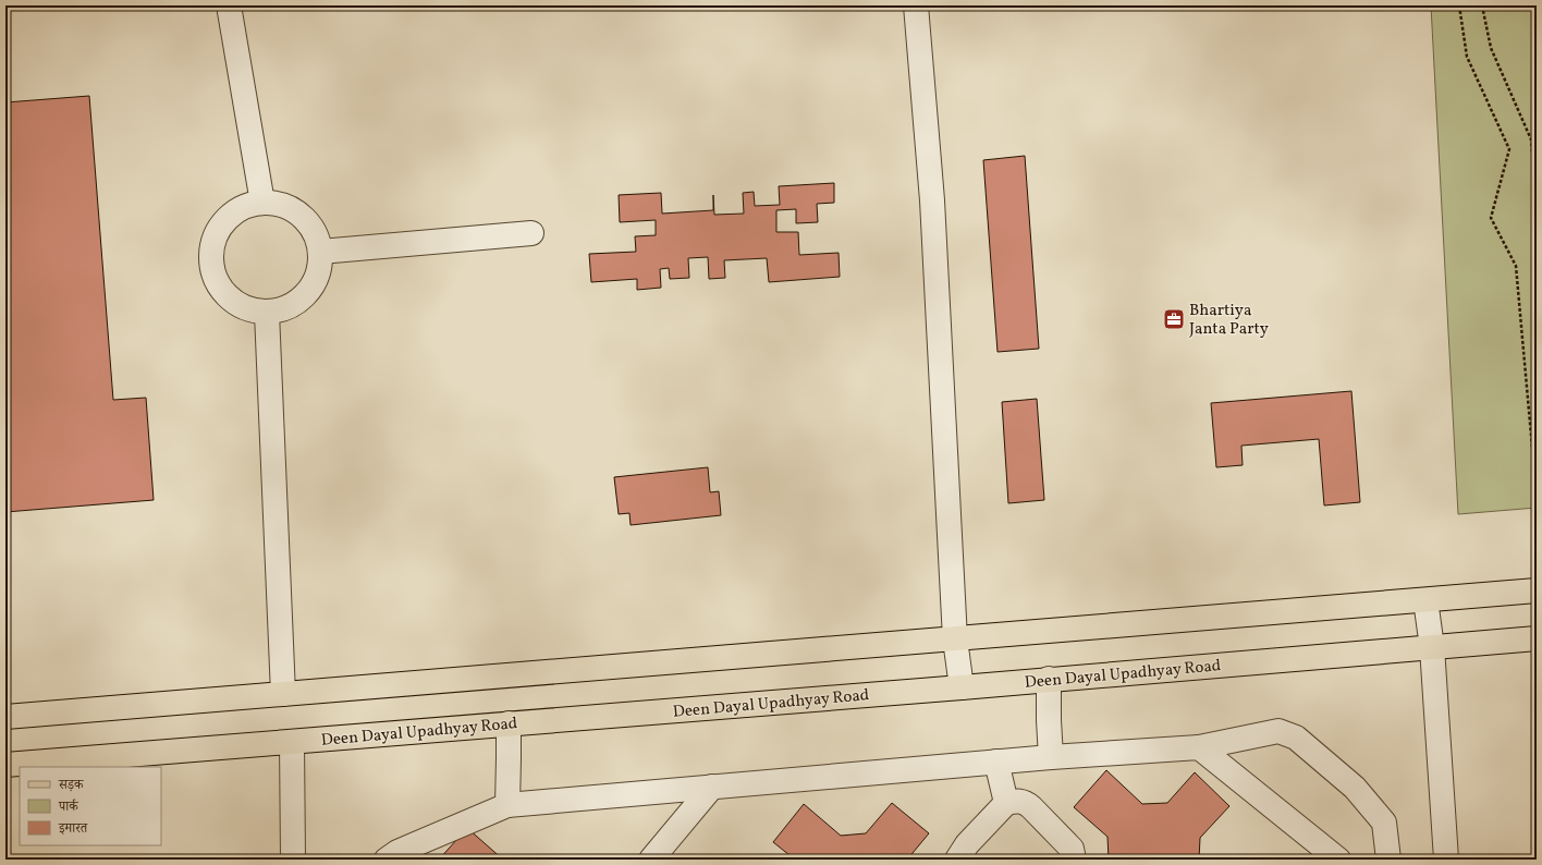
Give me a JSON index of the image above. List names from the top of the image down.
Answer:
{
  "streets": {
    "main road": ["Deen Dayal Upadhyay Road"]
  },
  "places": {
    "office": ["Bhartiya Janta Party"]
  },
  "legend": ["सड़क", "पार्क", "इमारत"]
}
